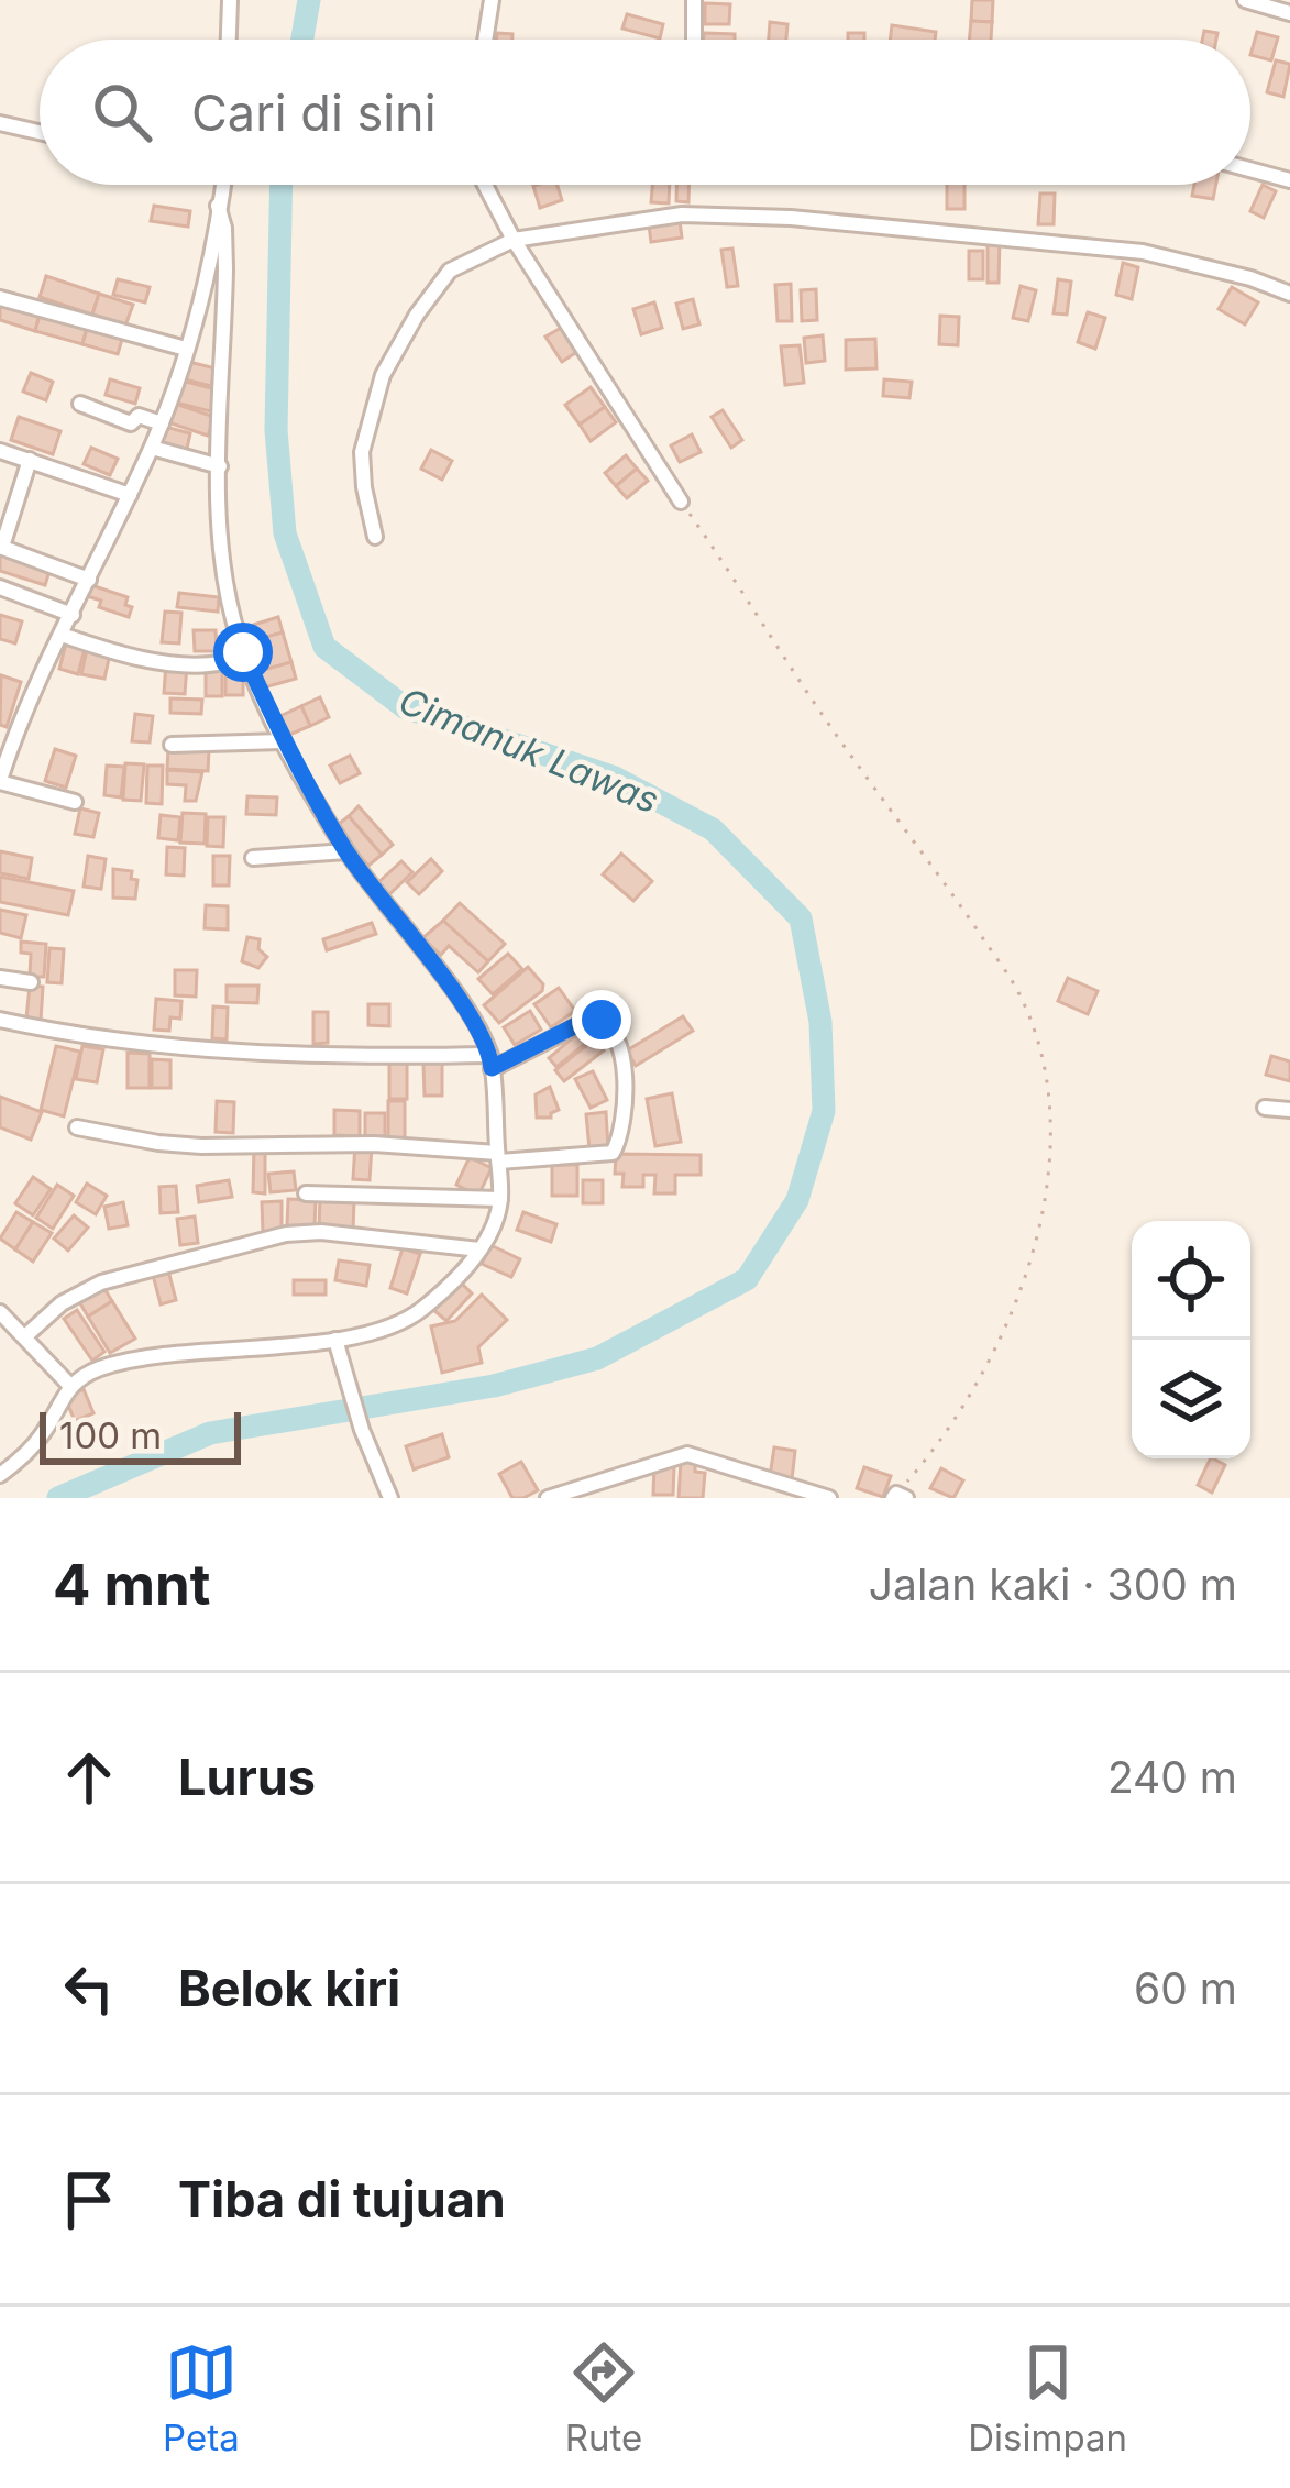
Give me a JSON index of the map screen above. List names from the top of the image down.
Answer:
{
  "water": ["Cimanuk Lawas"],
  "scale_bar": "100 m",
  "page": {
    "search": "Cari di sini",
    "scale": "100 m",
    "heading": ["4 mnt", "Jalan kaki · 300 m"],
    "list": [
      ["Lurus", "240 m"],
      ["Belok kiri", "60 m"],
      "Tiba di tujuan"
    ],
    "nav": ["Peta", "Rute", "Disimpan"]
  }
}
